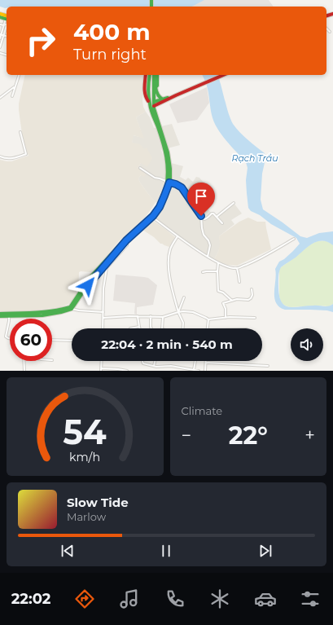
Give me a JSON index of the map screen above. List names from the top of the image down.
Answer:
{
  "water": ["Rạch Trầu"],
  "page": {
    "turn": ["400 m", "Turn right"],
    "limit": "60",
    "trip": "22:04 · 2 min · 540 m",
    "tile": "Climate",
    "heat": ["−", "22°", "+"],
    "song": ["Slow Tide", "Marlow"],
    "tabs": "22:02",
    "gauge": ["54", "km/h"]
  }
}
